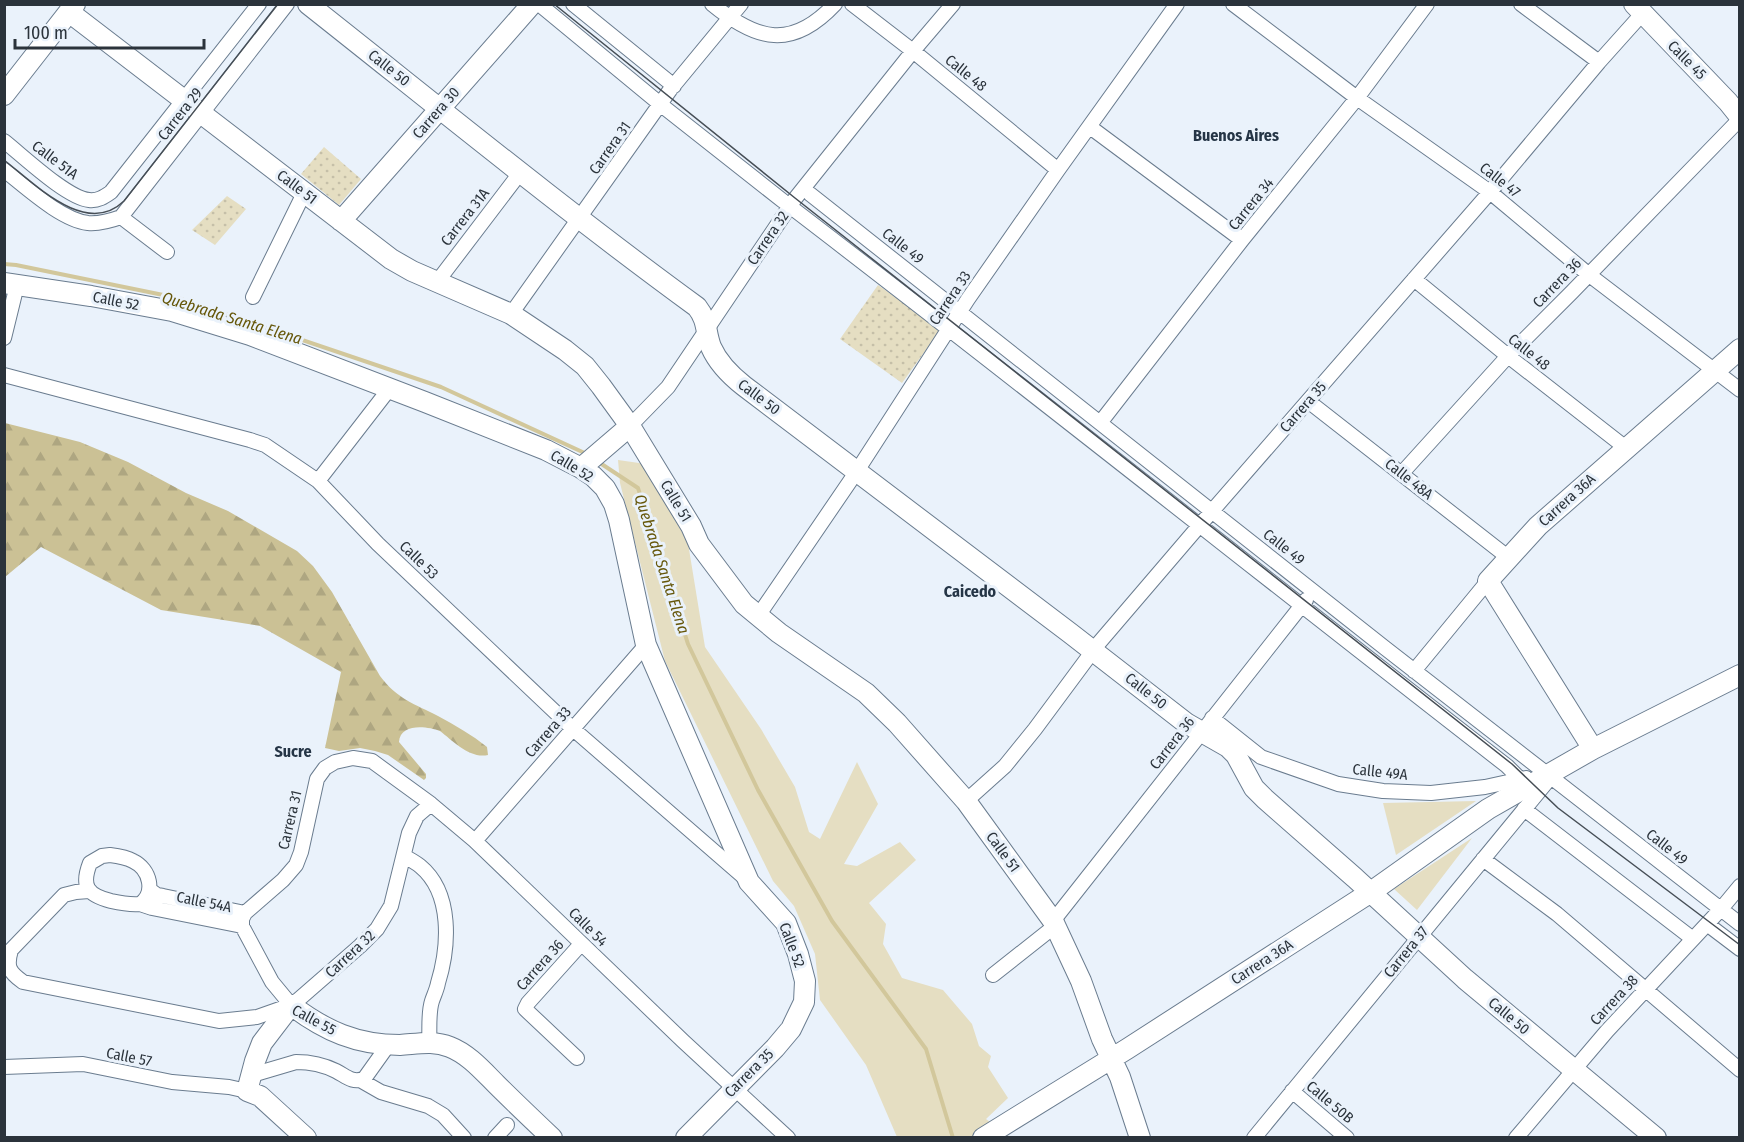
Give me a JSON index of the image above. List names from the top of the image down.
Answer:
{
  "streets": {
    "street": [
      "Calle 45",
      "Calle 50",
      "Calle 48",
      "Carrera 30",
      "Carrera 29",
      "Carrera 31",
      "Calle 51A",
      "Calle 47",
      "Calle 51",
      "Carrera 34",
      "Carrera 31A",
      "Carrera 32",
      "Calle 49",
      "Carrera 36",
      "Carrera 33",
      "Calle 52",
      "Carrera 35",
      "Calle 48A",
      "Carrera 36A",
      "Calle 53",
      "Calle 49A",
      "Calle 54A",
      "Calle 54",
      "Carrera 37",
      "Carrera 38",
      "Calle 55",
      "Calle 57",
      "Calle 50B"
    ]
  },
  "crossings": [
    ["Calle 45", "Carrera 36"],
    ["Calle 45", "Carrera 35"],
    ["Calle 50", "Carrera 30"],
    ["Calle 50", "Carrera 31"],
    ["Calle 50", "Carrera 31A"],
    ["Calle 50", "Carrera 32"],
    ["Calle 50", "Carrera 36"],
    ["Calle 50", "Carrera 33"],
    ["Calle 50", "Carrera 35"],
    ["Calle 50", "Carrera 36A"],
    ["Calle 50", "Calle 49A"],
    ["Calle 50", "Carrera 37"],
    ["Calle 50", "Carrera 38"],
    ["Calle 48", "Carrera 32"],
    ["Calle 48", "Carrera 36"],
    ["Calle 48", "Carrera 33"],
    ["Calle 48", "Carrera 35"],
    ["Calle 48", "Carrera 36A"],
    ["Carrera 30", "Calle 51"],
    ["Carrera 29", "Calle 51A"],
    ["Carrera 29", "Calle 51"],
    ["Carrera 31", "Calle 51"],
    ["Carrera 31", "Calle 54A"],
    ["Carrera 31", "Calle 54"],
    ["Calle 47", "Carrera 34"],
    ["Calle 47", "Carrera 36"],
    ["Calle 47", "Carrera 35"],
    ["Calle 47", "Carrera 36A"],
    ["Calle 51", "Carrera 31A"],
    ["Calle 51", "Carrera 32"],
    ["Calle 51", "Carrera 36"],
    ["Calle 51", "Carrera 33"],
    ["Calle 51", "Carrera 35"],
    ["Calle 51", "Carrera 36A"],
    ["Carrera 34", "Calle 49"],
    ["Carrera 32", "Calle 52"],
    ["Carrera 32", "Calle 54A"],
    ["Carrera 32", "Calle 54"],
    ["Carrera 32", "Calle 55"],
    ["Carrera 32", "Calle 57"],
    ["Calle 49", "Carrera 36"],
    ["Calle 49", "Carrera 33"],
    ["Calle 49", "Carrera 35"],
    ["Calle 49", "Carrera 36A"],
    ["Calle 49", "Calle 49A"],
    ["Calle 49", "Carrera 37"],
    ["Calle 49", "Carrera 38"],
    ["Carrera 36", "Calle 48A"],
    ["Carrera 36", "Calle 49A"],
    ["Carrera 36", "Calle 54"],
    ["Carrera 33", "Calle 52"],
    ["Carrera 33", "Calle 53"],
    ["Carrera 33", "Calle 54"],
    ["Calle 52", "Carrera 35"],
    ["Calle 52", "Calle 53"],
    ["Carrera 35", "Calle 48A"],
    ["Carrera 35", "Calle 54"],
    ["Calle 48A", "Carrera 36A"],
    ["Carrera 36A", "Calle 49A"],
    ["Carrera 36A", "Carrera 37"],
    ["Calle 49A", "Carrera 37"],
    ["Calle 54A", "Calle 55"],
    ["Carrera 37", "Calle 50B"]
  ],
  "districts": ["Buenos Aires", "Caicedo", "Sucre"],
  "water": ["Quebrada Santa Elena"],
  "scale_bar": "100 m"
}
